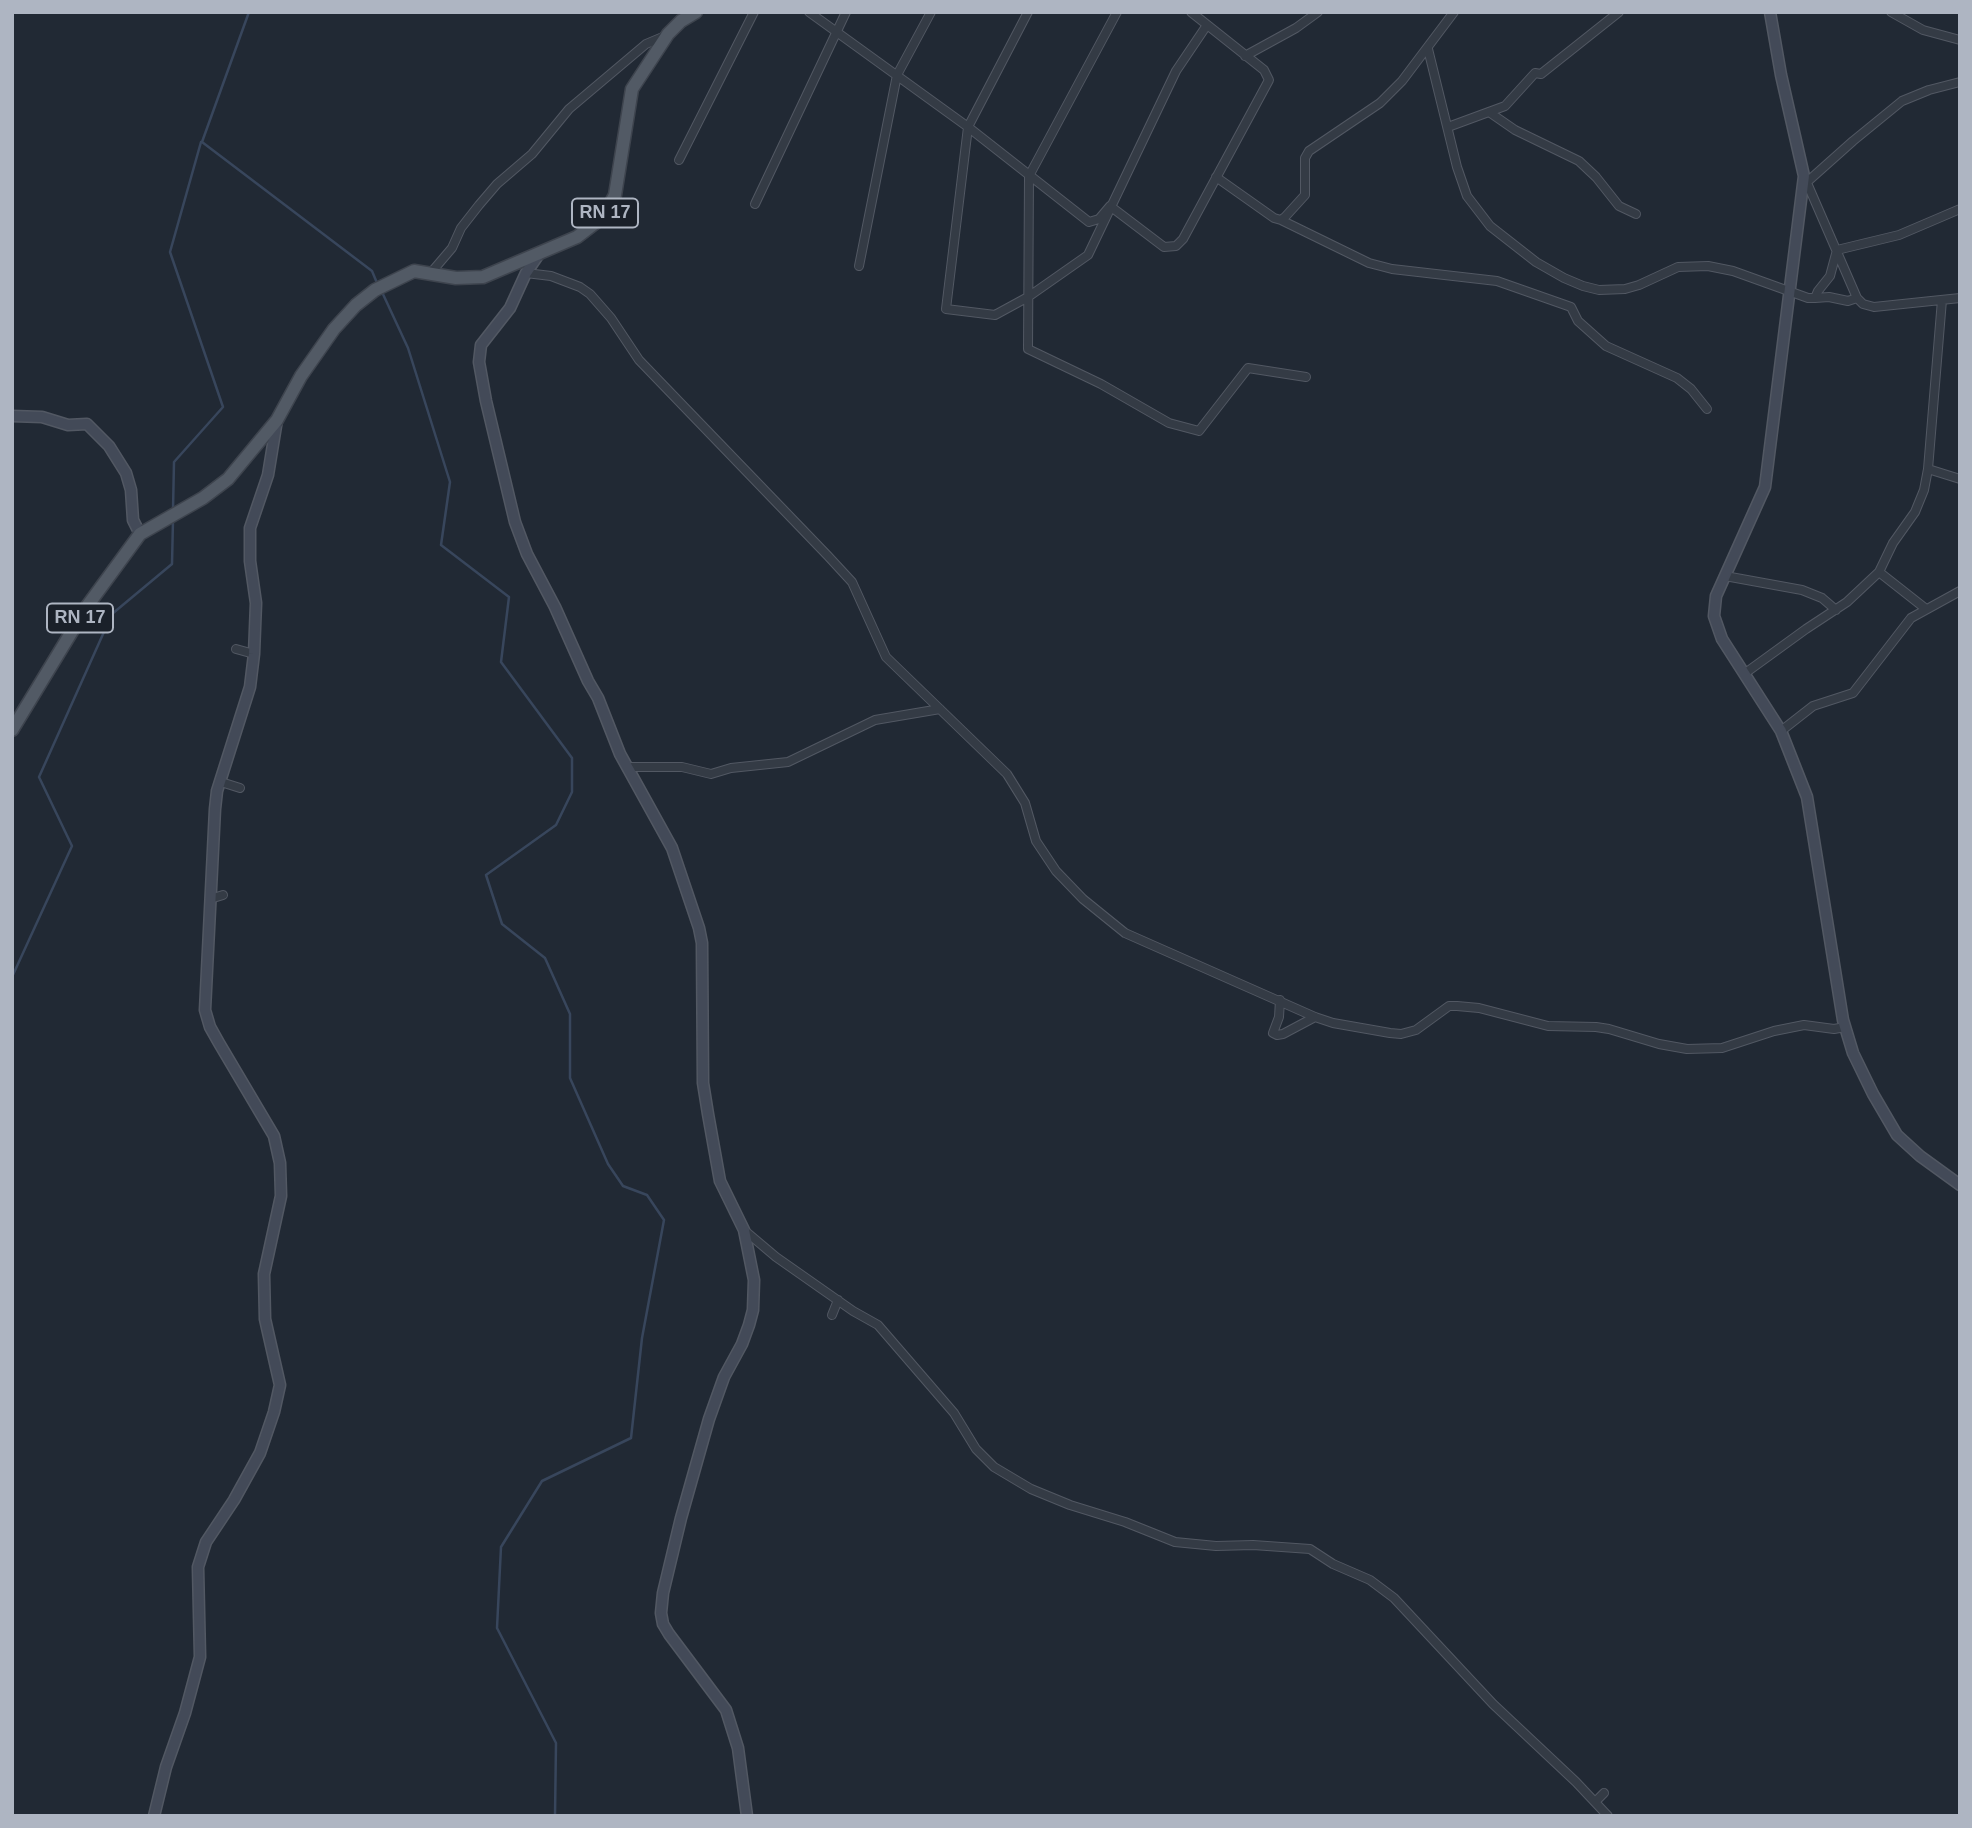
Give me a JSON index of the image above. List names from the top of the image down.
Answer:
{
  "streets": {
    "main road": ["RN 17"]
  }
}
